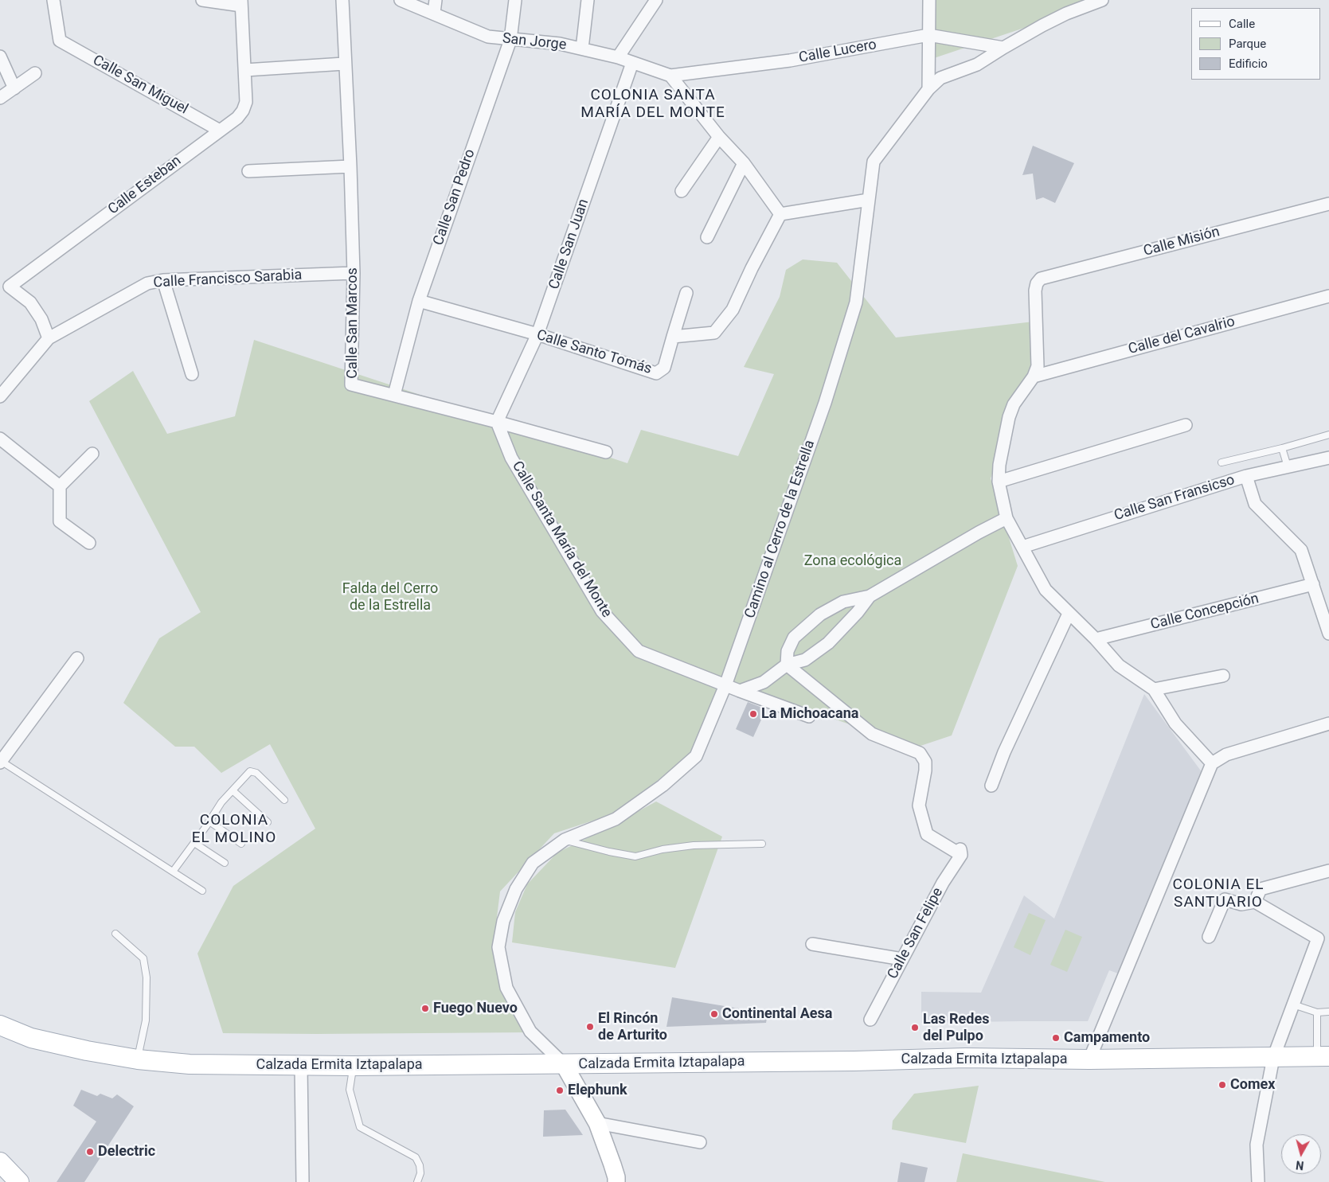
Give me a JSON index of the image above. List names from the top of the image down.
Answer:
{
  "streets": {
    "main road": ["Calzada Ermita Iztapalapa"],
    "street": [
      "San Jorge",
      "Calle Lucero",
      "Calle San Miguel",
      "Calle Esteban",
      "Calle San Pedro",
      "Calle Misión",
      "Calle San Juan",
      "Calle Francisco Sarabia",
      "Calle San Marcos",
      "Calle del Cavalrio",
      "Calle Santo Tomás",
      "Calle San Fransicso",
      "Camino al Cerro de la Estrella",
      "Calle Santa María del Monte",
      "Calle Concepción",
      "Calle San Felipe"
    ]
  },
  "crossings": [
    ["San Jorge", "Calle Lucero"],
    ["San Jorge", "Calle San Pedro"],
    ["San Jorge", "Calle San Juan"],
    ["Calle Lucero", "Camino al Cerro de la Estrella"],
    ["Calle San Miguel", "Calle Esteban"],
    ["Calle Esteban", "Calle Francisco Sarabia"],
    ["Calle San Pedro", "Calle San Marcos"],
    ["Calle San Pedro", "Calle Santo Tomás"],
    ["Calle Misión", "Calle del Cavalrio"],
    ["Calle San Juan", "Calle San Marcos"],
    ["Calle San Juan", "Calle Santo Tomás"],
    ["Calle San Juan", "Calle Santa María del Monte"],
    ["Calle Francisco Sarabia", "Calle San Marcos"],
    ["Calle San Marcos", "Calle Santa María del Monte"],
    ["Camino al Cerro de la Estrella", "Calle Santa María del Monte"],
    ["Camino al Cerro de la Estrella", "Calzada Ermita Iztapalapa"]
  ],
  "districts": ["COLONIA SANTA MARÍA DEL MONTE", "COLONIA EL MOLINO", "COLONIA EL SANTUARIO"],
  "parks": ["Zona ecológica", "Falda del Cerro de la Estrella"],
  "places": [
    "La Michoacana",
    "Fuego Nuevo",
    "Continental Aesa",
    "El Rincón de Arturito",
    "Las Redes del Pulpo",
    "Campamento",
    "Comex",
    "Elephunk",
    "Delectric"
  ],
  "legend": ["Calle", "Parque", "Edificio"],
  "north": "bottom"
}
